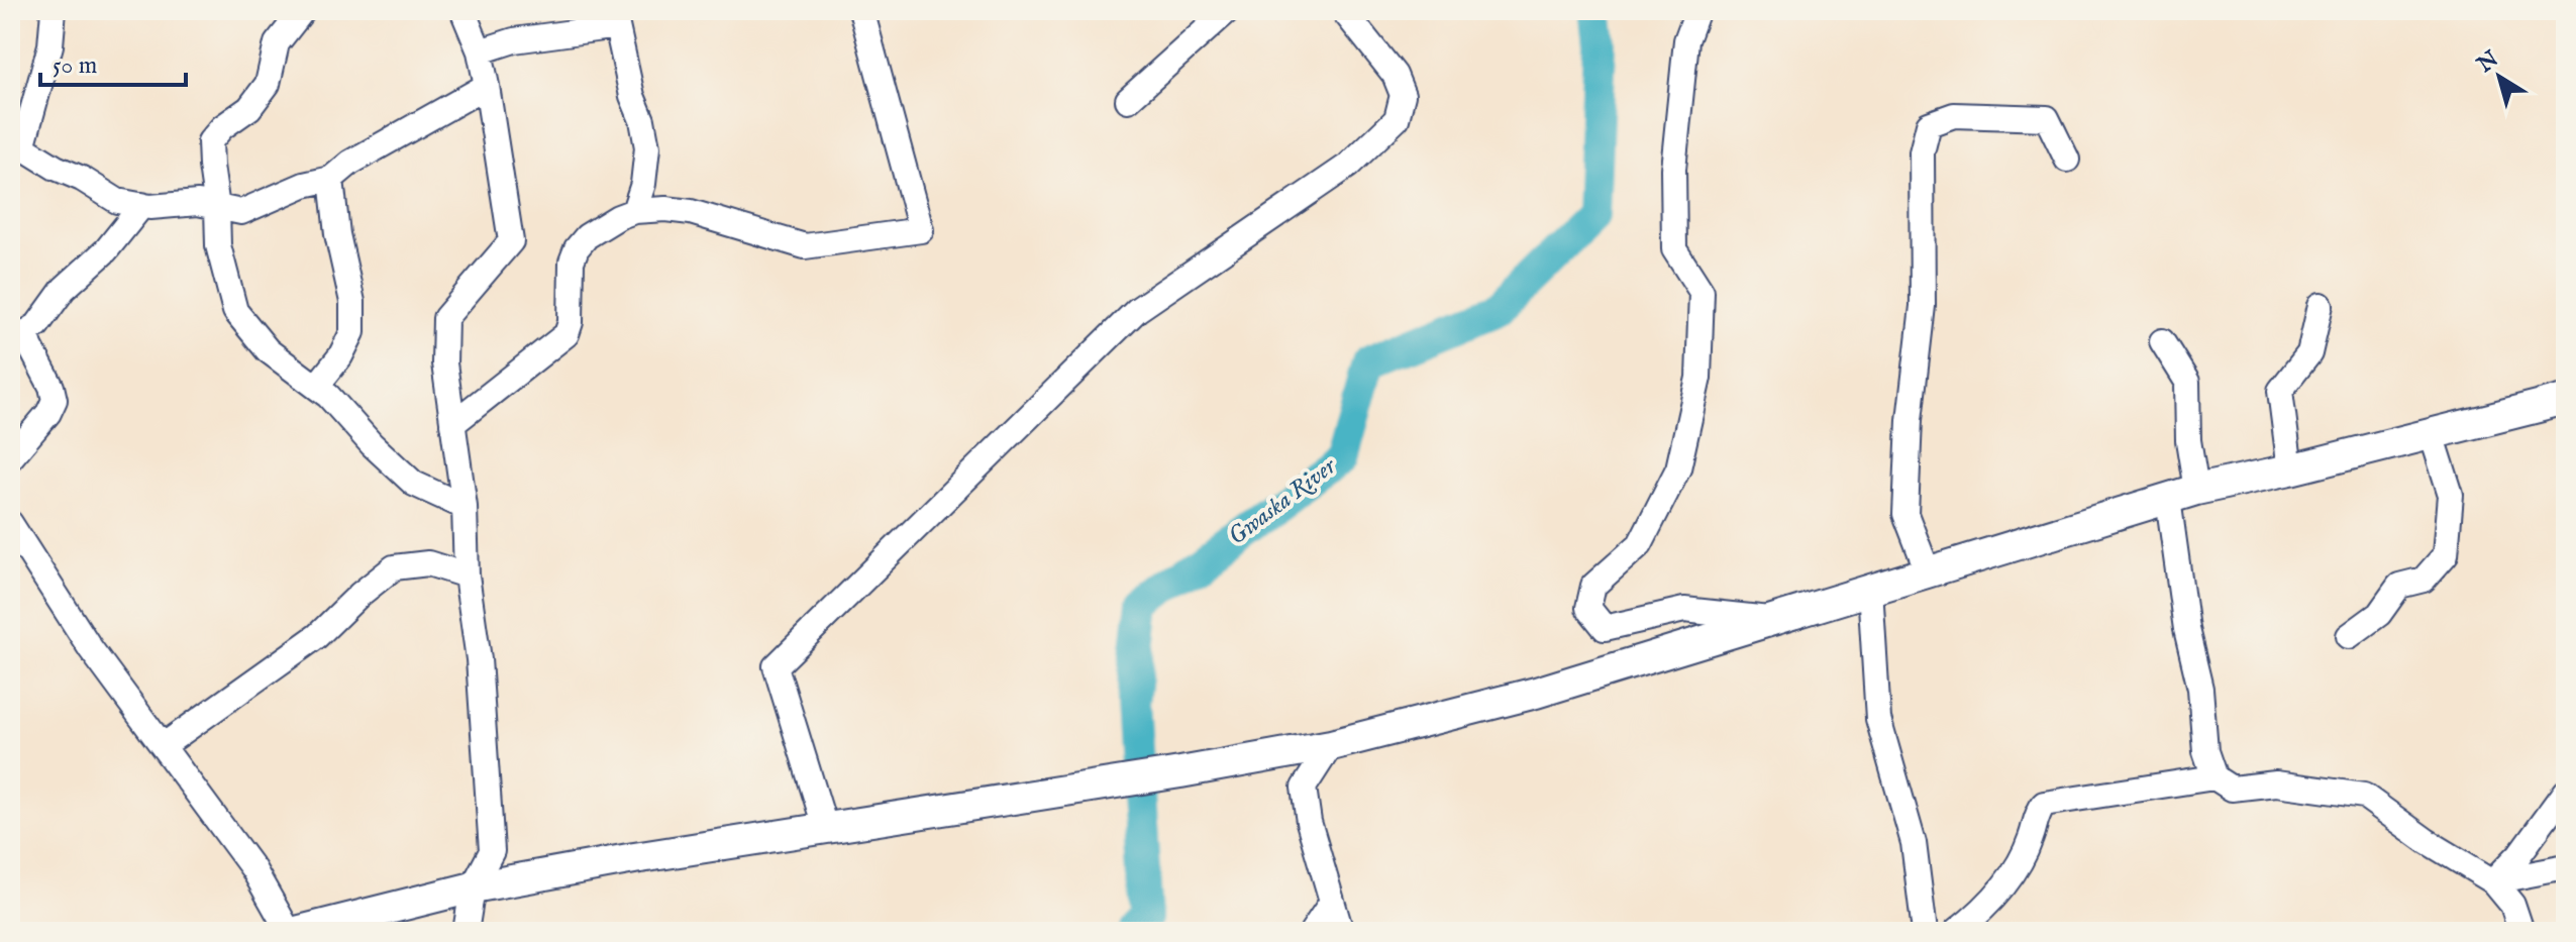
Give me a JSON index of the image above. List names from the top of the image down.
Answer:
{
  "water": ["Gwaska River"],
  "scale_bar": "50 m",
  "north": "top left"
}
